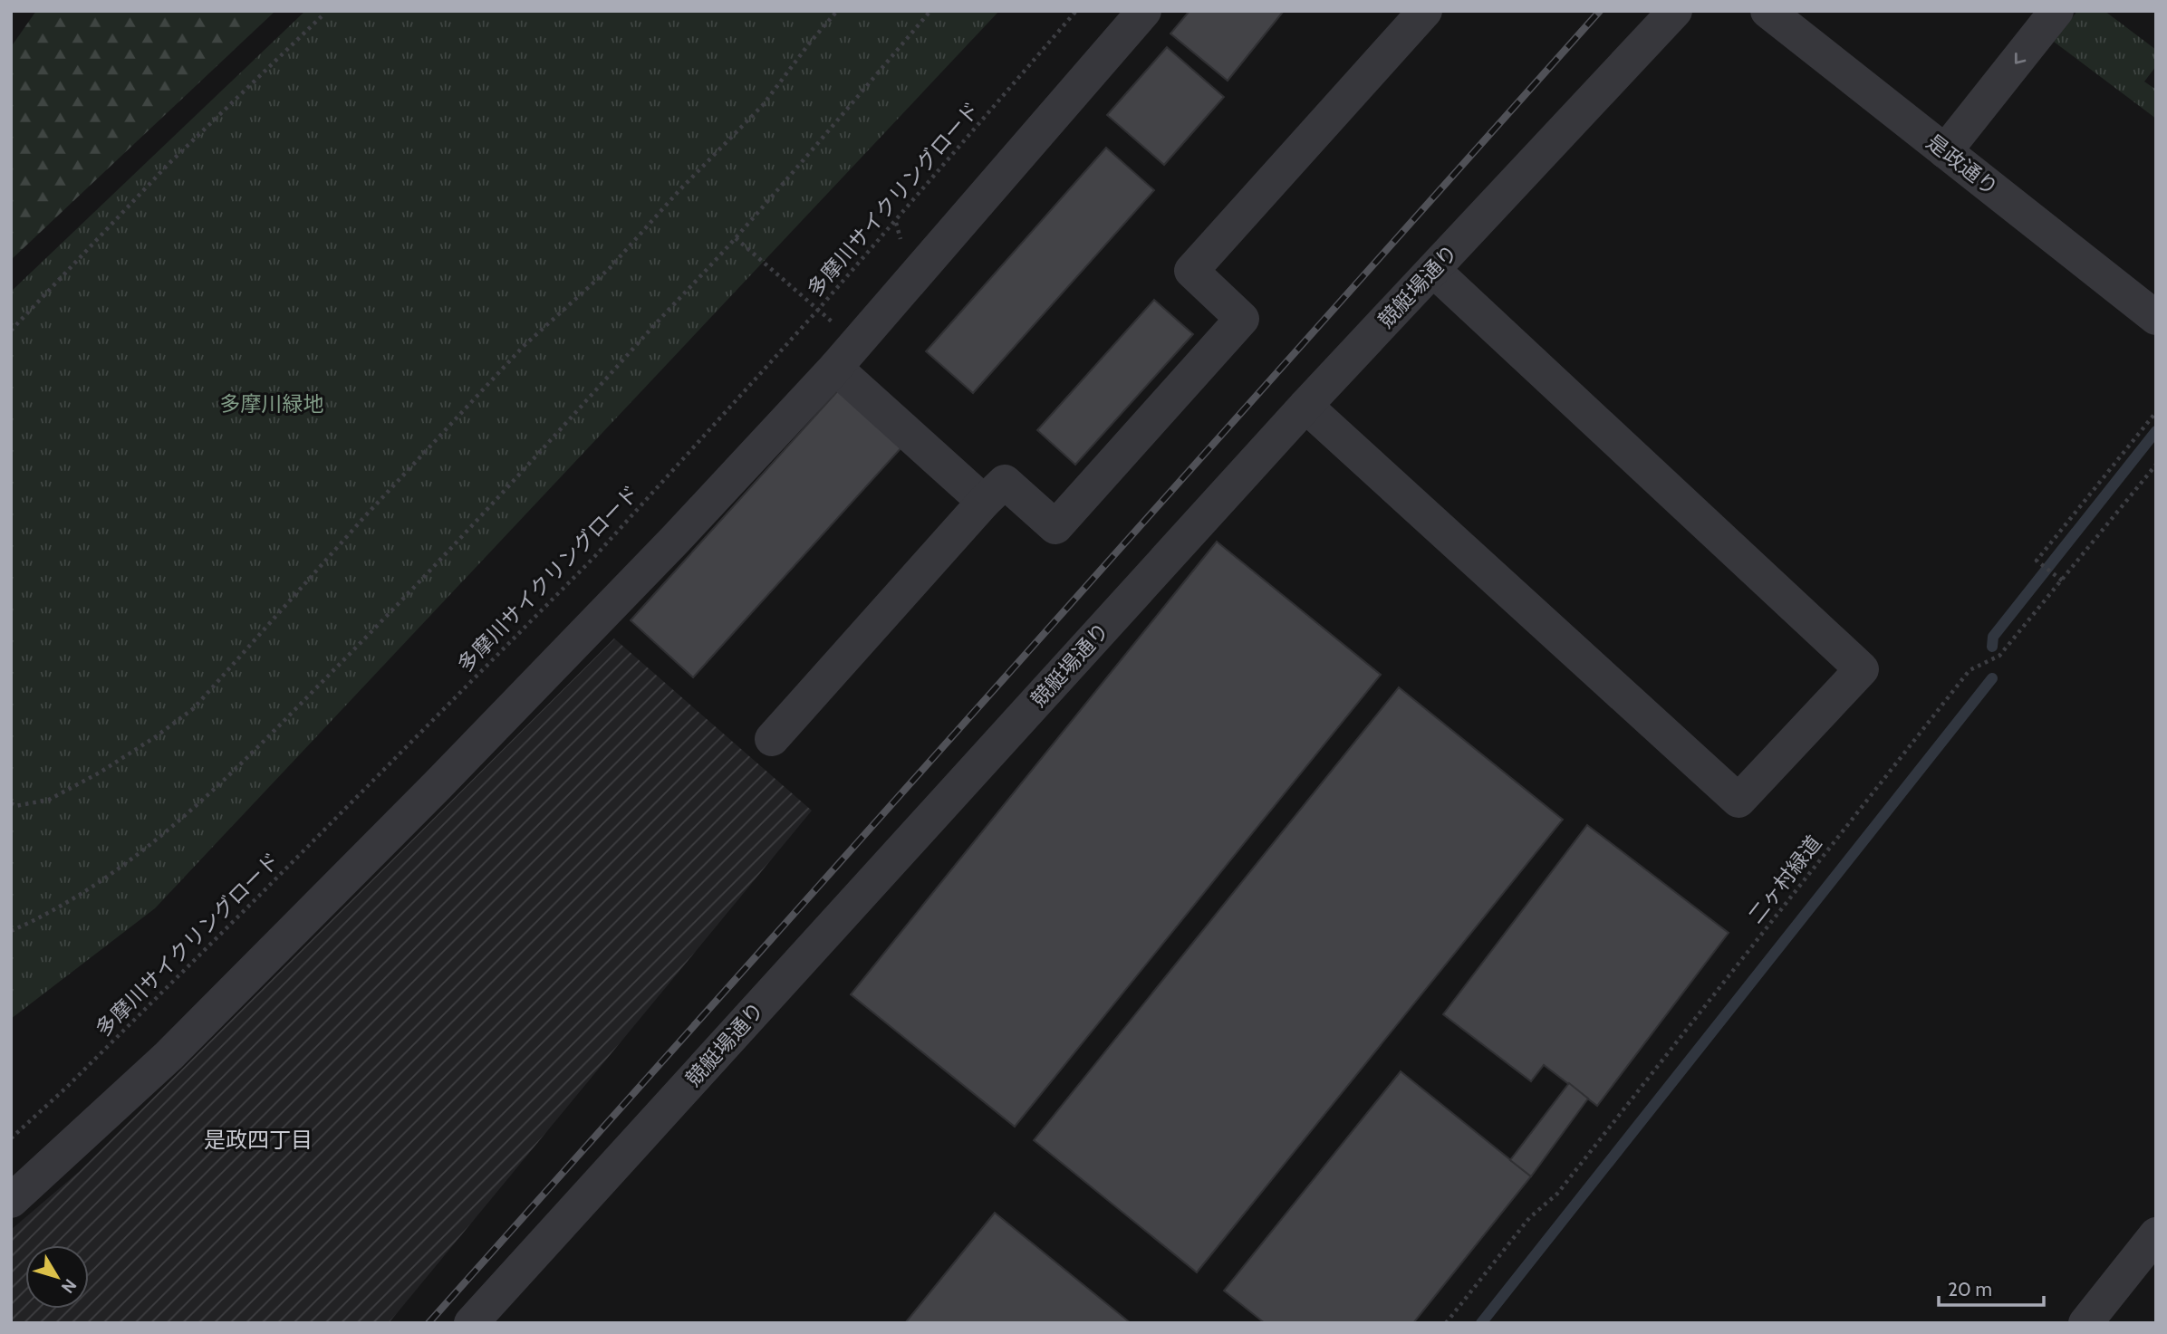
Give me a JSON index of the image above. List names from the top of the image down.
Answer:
{
  "streets": {
    "street": ["是政通り", "競艇場通り"],
    "path": ["多摩川サイクリングロード", "二ヶ村緑道"]
  },
  "districts": ["是政四丁目"],
  "parks": ["多摩川緑地"],
  "scale_bar": "20 m",
  "north": "bottom right"
}
